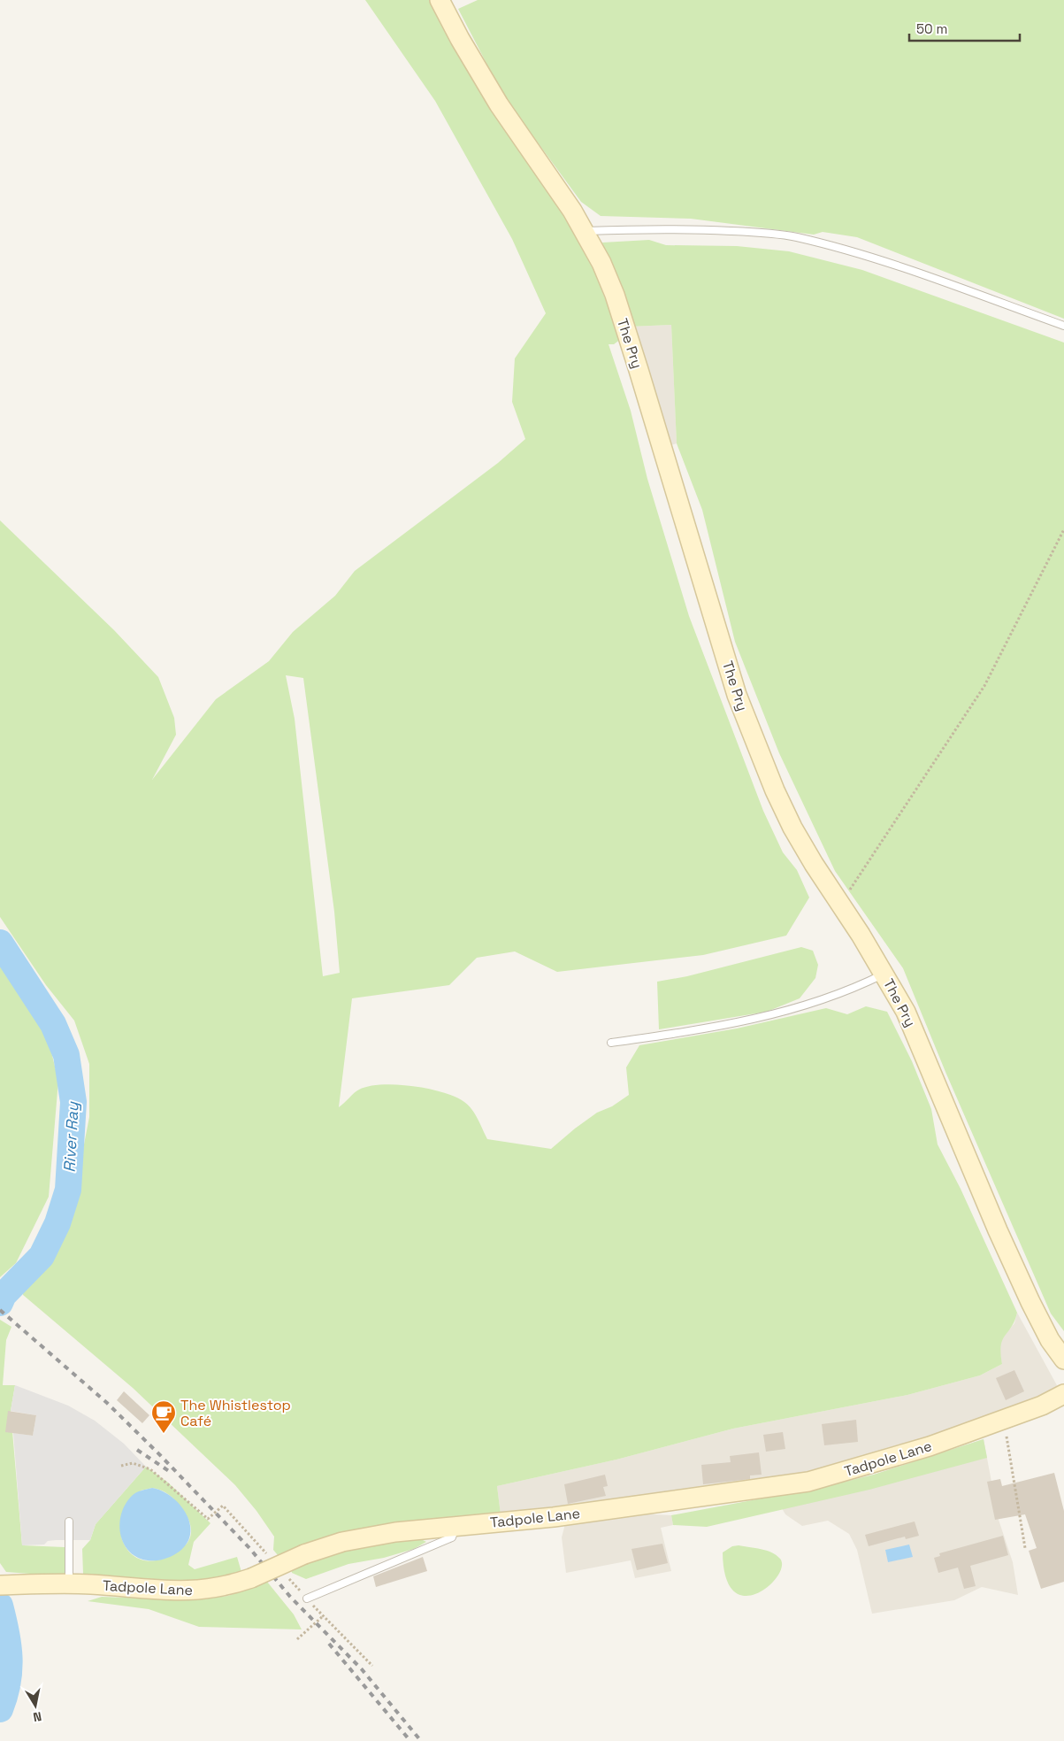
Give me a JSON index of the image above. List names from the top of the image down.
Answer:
{
  "streets": {
    "main road": ["The Pry", "Tadpole Lane"]
  },
  "water": ["River Ray"],
  "places": {
    "cafe": ["The Whistlestop Café"]
  },
  "scale_bar": "50 m",
  "north": "bottom"
}
